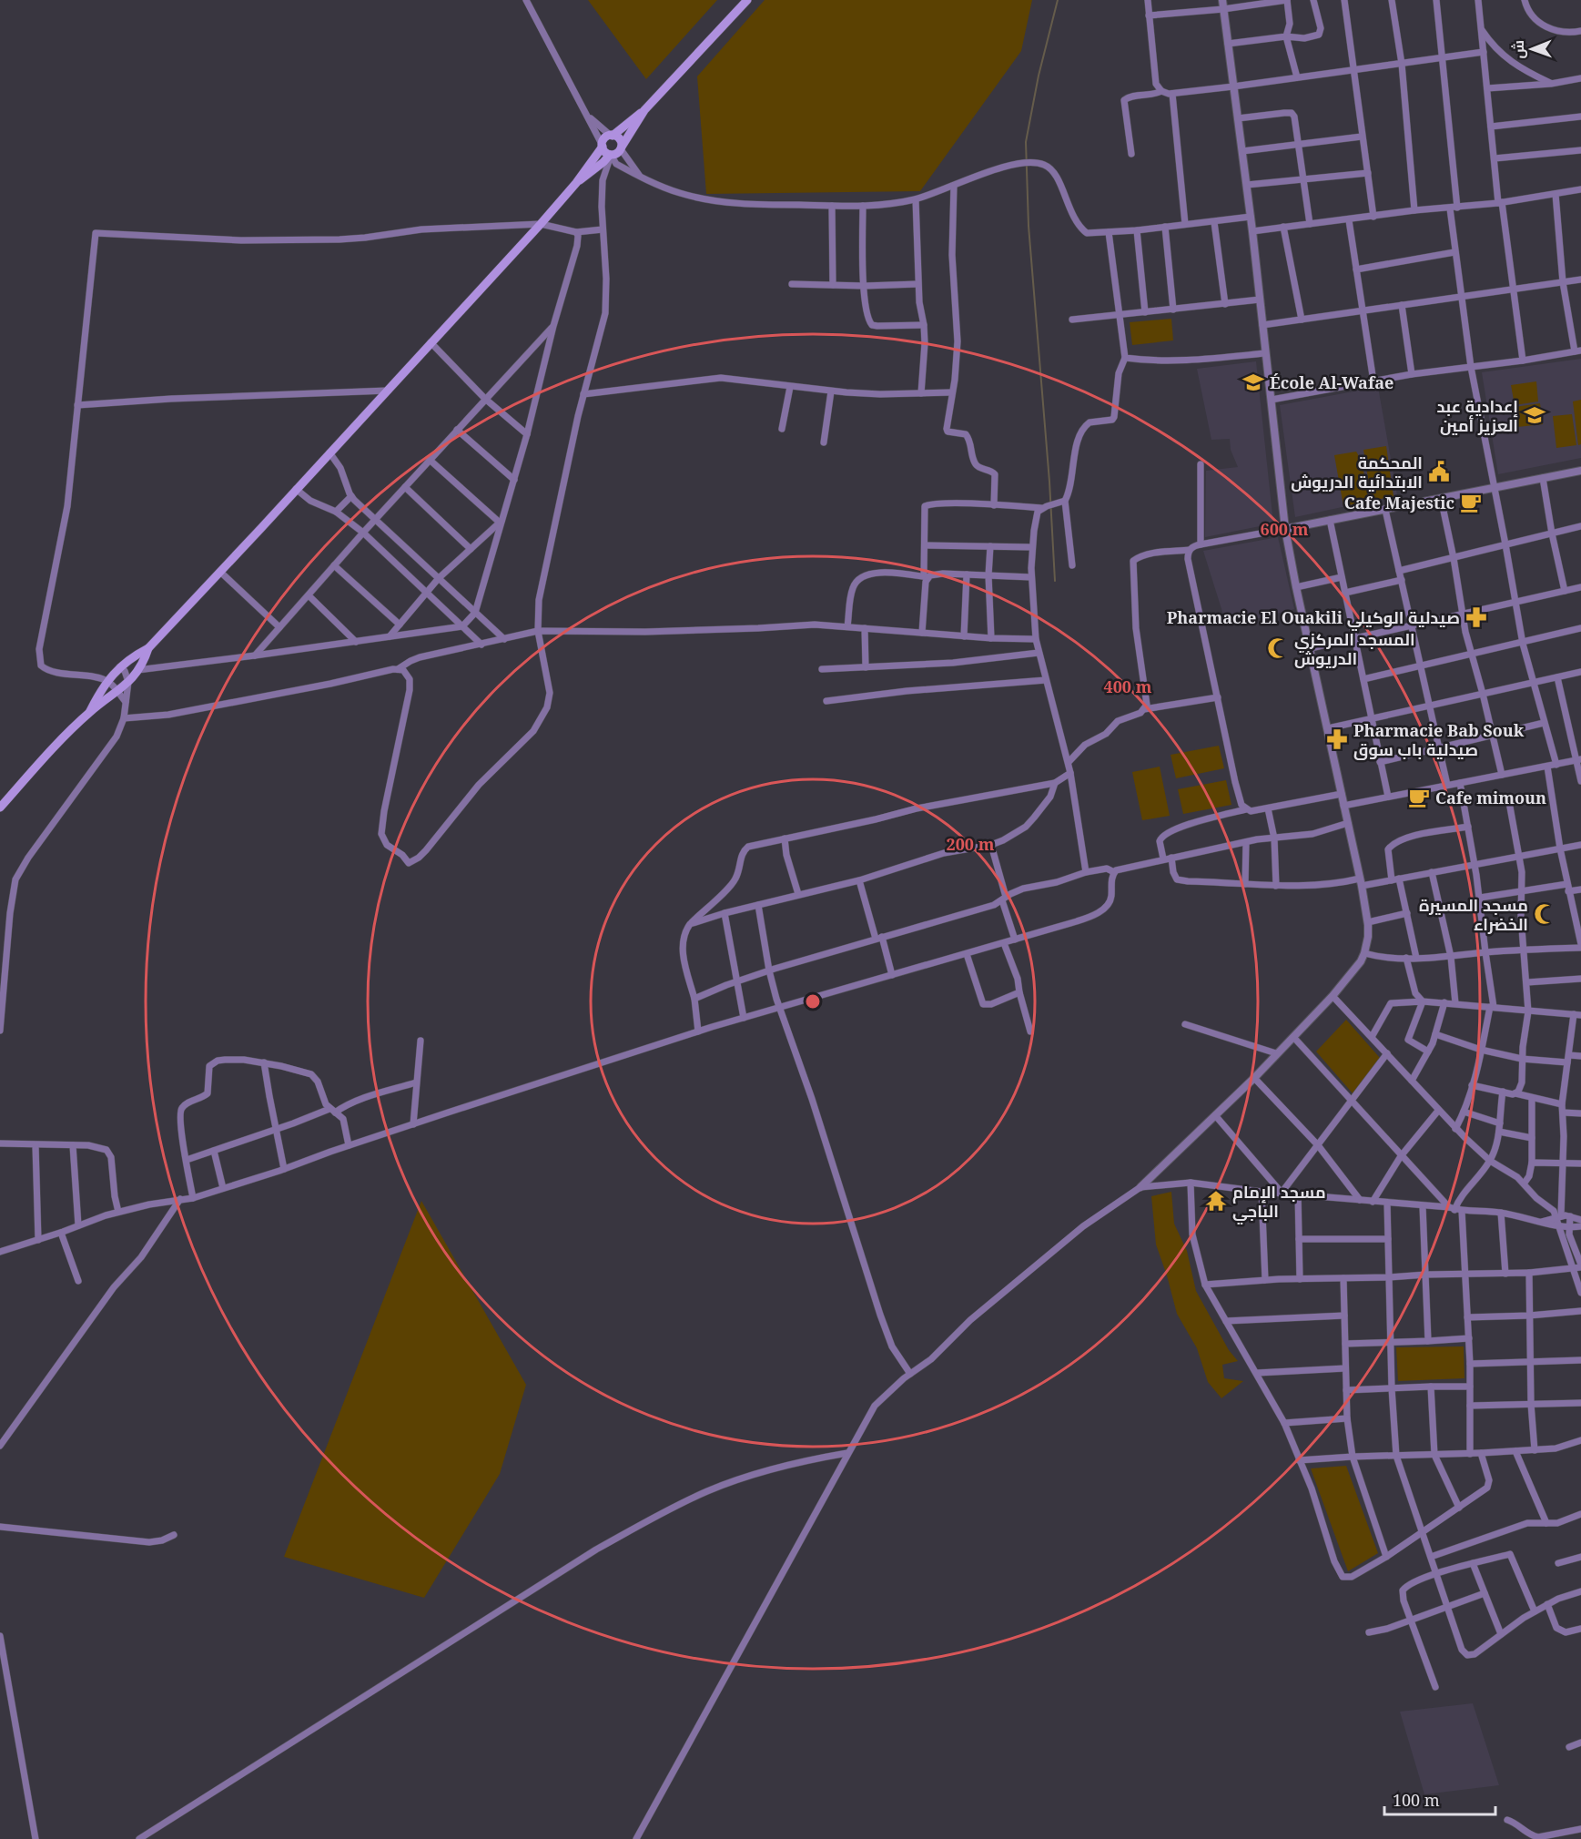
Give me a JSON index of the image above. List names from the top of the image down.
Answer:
{
  "places": {
    "school or university": ["École Al-Wafae", "إعدادية عبد العزيز أمين"],
    "public building": ["المحكمة الابتدائية الدريوش"],
    "cafe": ["Cafe Majestic", "Cafe mimoun"],
    "pharmacy": ["Pharmacie El Ouakili صيدلية الوكيلي", "Pharmacie Bab Souk صيدلية باب سوق"],
    "mosque": ["المسجد المركزي الدريوش", "مسجد المسيرة الخضراء"],
    "temple": ["مسجد الإمام الباجي"]
  },
  "scale_bar": "100 m",
  "north": "left",
  "rings": ["600 m", "400 m", "200 m"]
}
